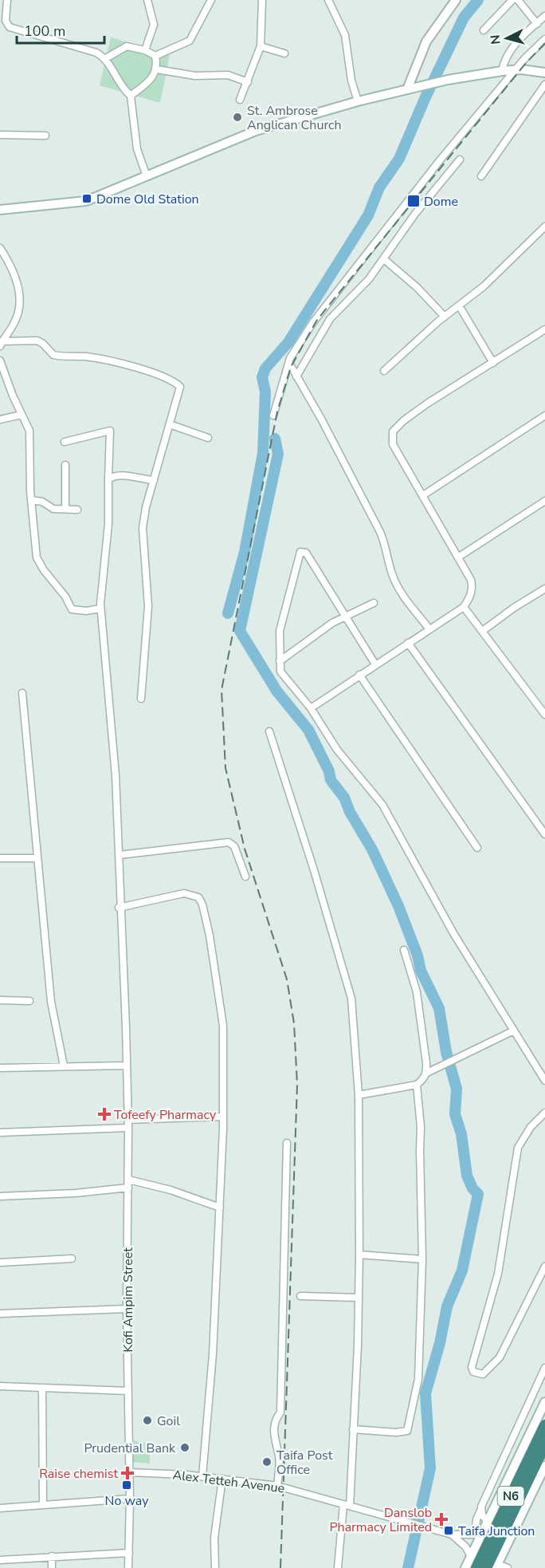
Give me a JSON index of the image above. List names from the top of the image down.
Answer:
{
  "streets": {
    "highway": ["N6"],
    "street": ["Kofi Ampim Street", "Alex Tetteh Avenue"]
  },
  "crossings": [
    ["Kofi Ampim Street", "Alex Tetteh Avenue"]
  ],
  "places": {
    "other": [
      "St. Ambrose Anglican Church",
      "Goil",
      "Prudential Bank",
      "Taifa Post Office"
    ],
    "transit": [
      "Dome Old Station",
      "Dome",
      "No way",
      "Taifa Junction"
    ],
    "health": ["Tofeefy Pharmacy", "Raise chemist", "Danslob Pharmacy Limited"]
  },
  "scale_bar": "100 m",
  "north": "left"
}
